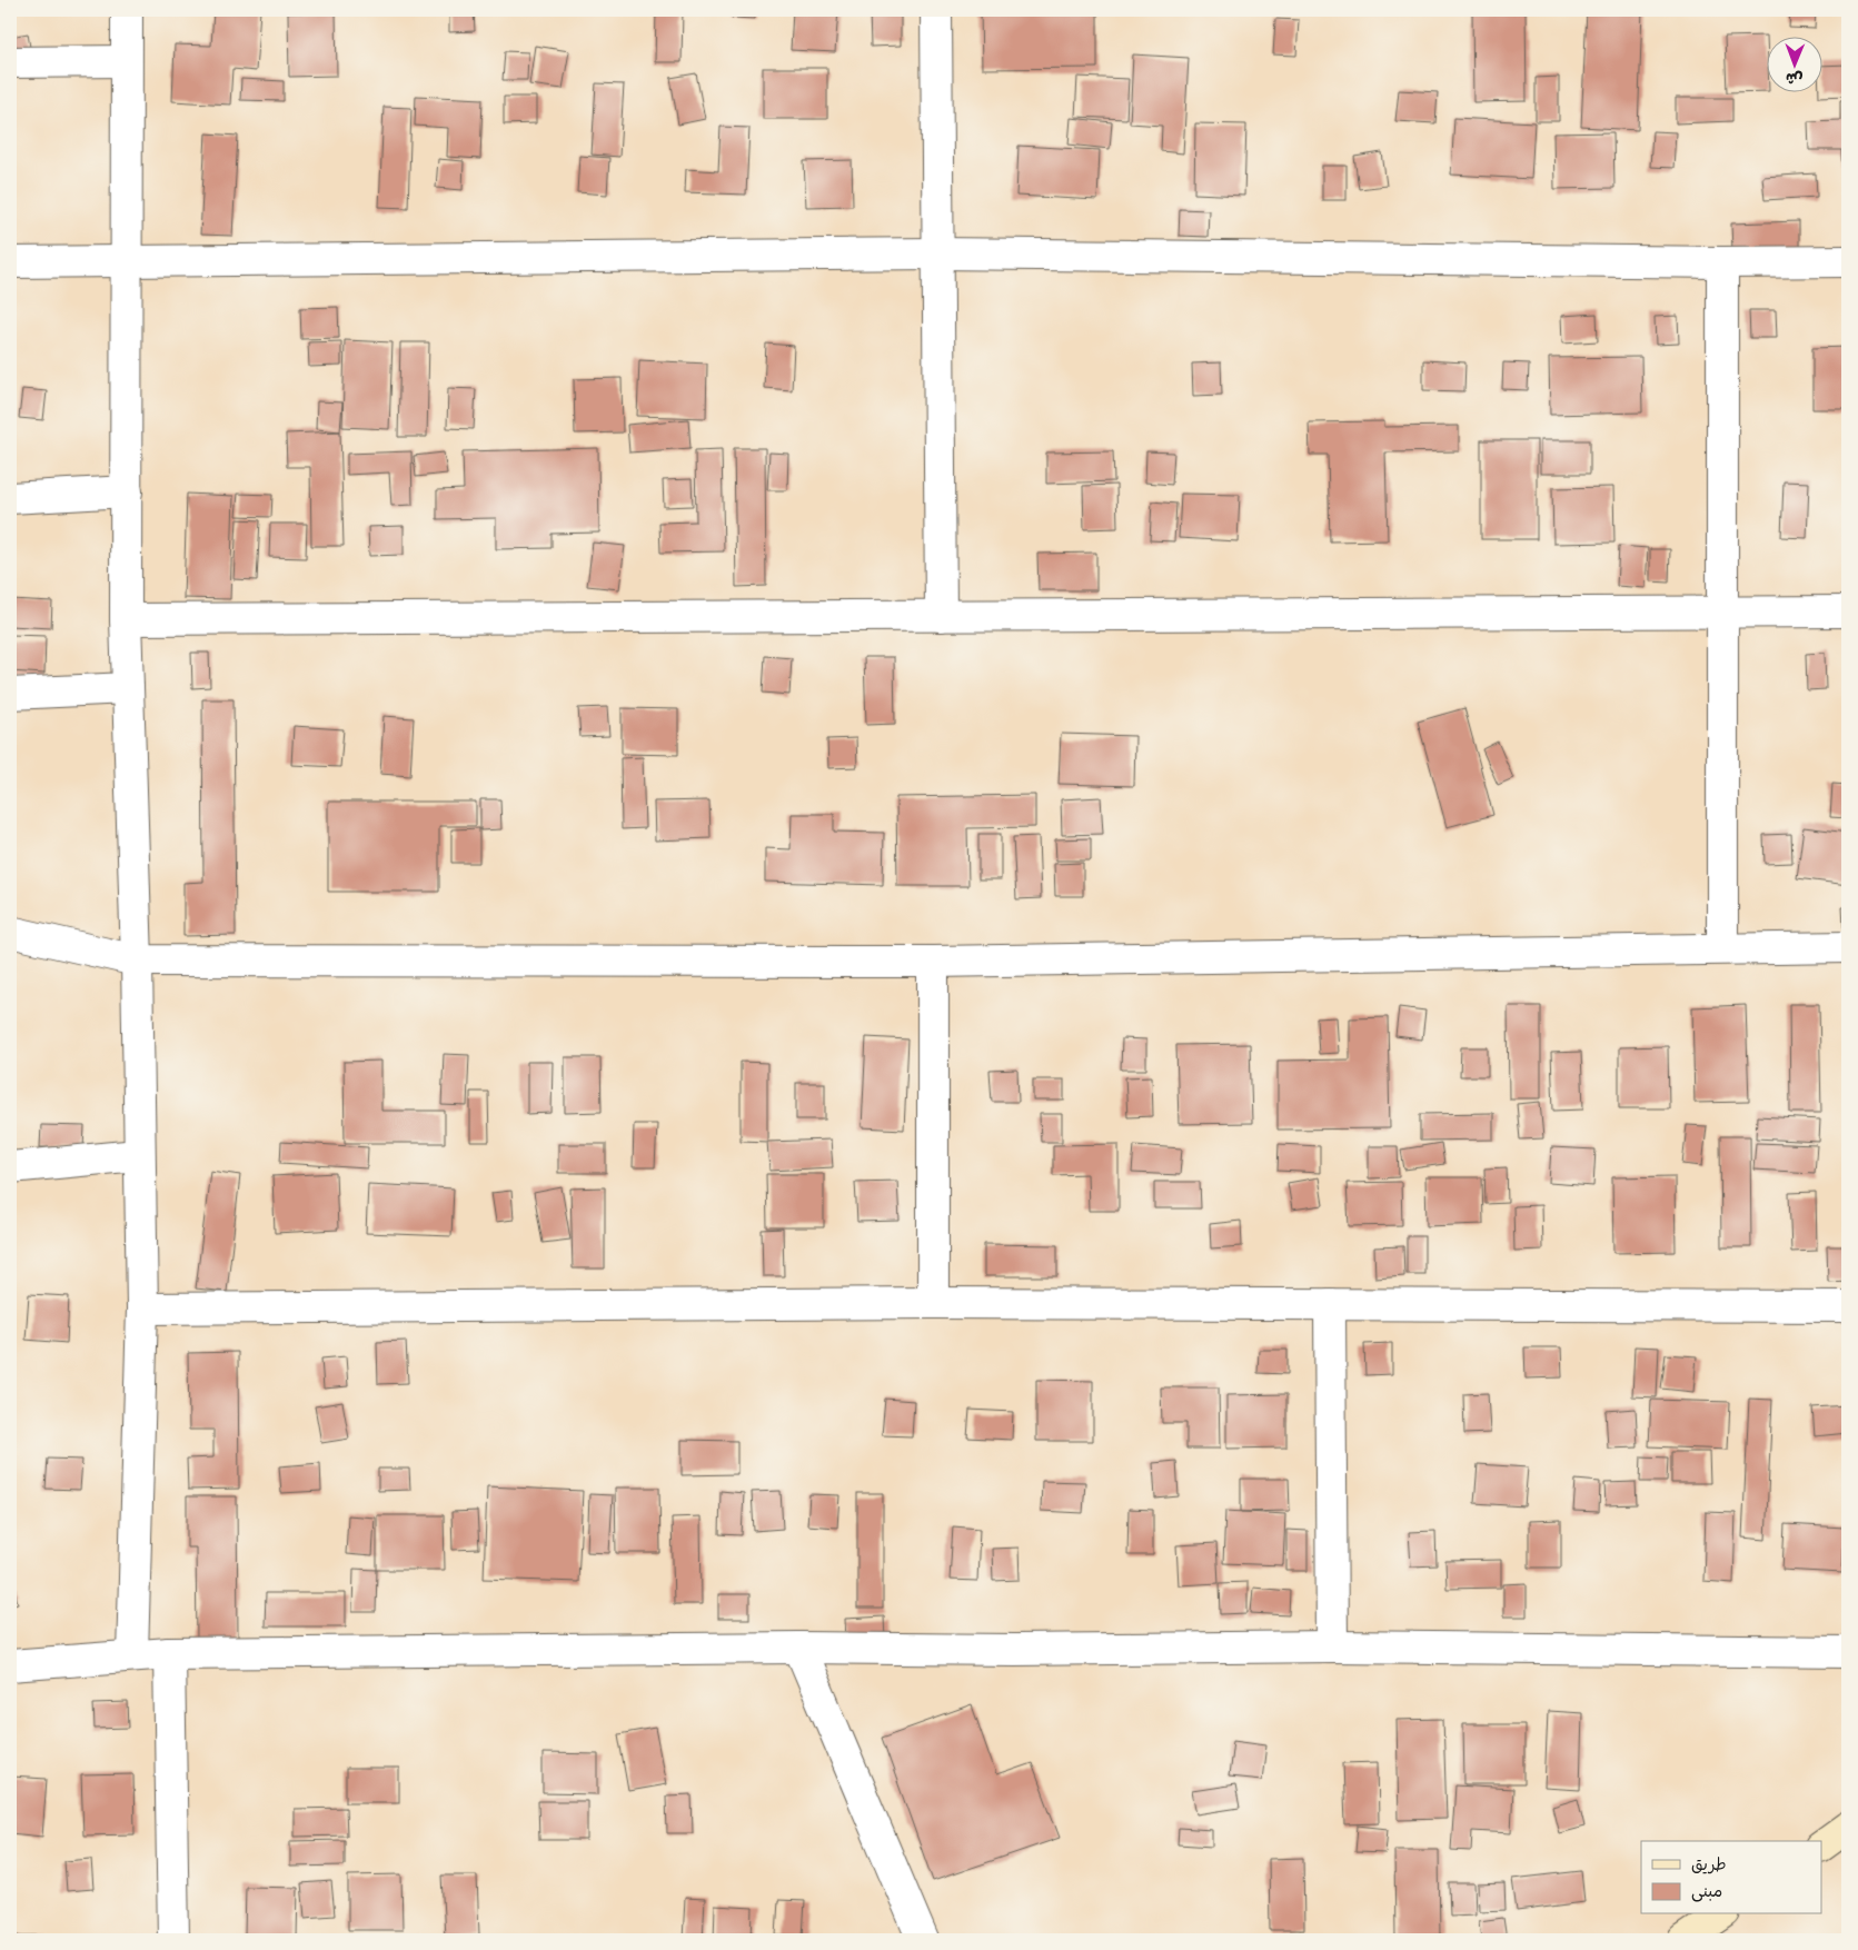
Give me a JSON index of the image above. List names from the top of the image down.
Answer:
{
  "legend": ["طريق", "مبنى"],
  "north": "bottom"
}
